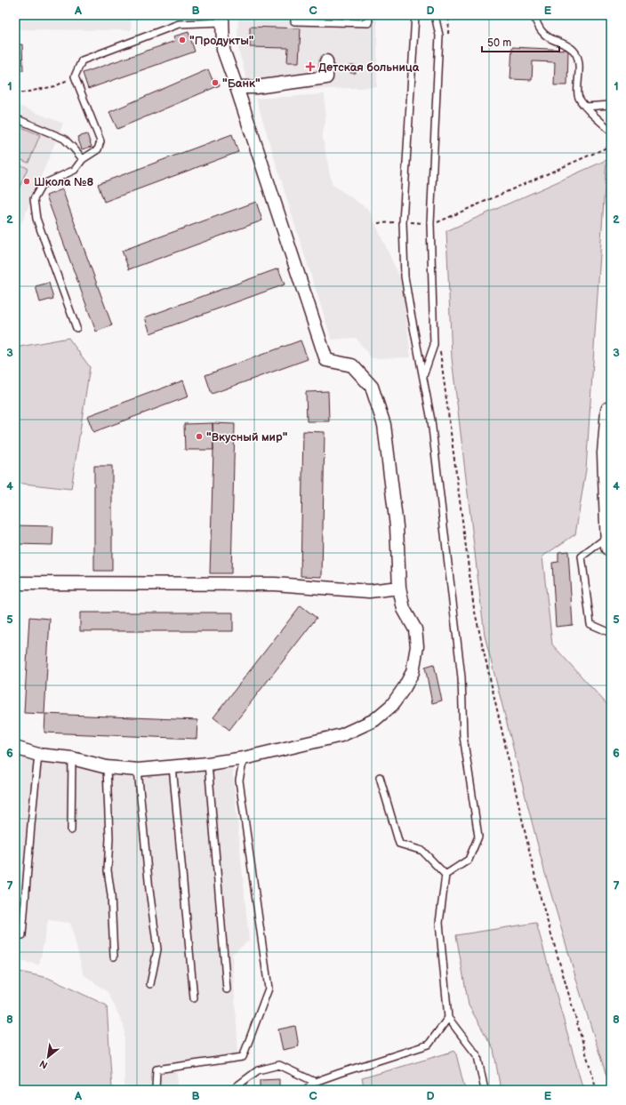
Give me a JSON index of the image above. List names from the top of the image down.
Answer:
{
  "places": {
    "other": [
      "\"Продукты\"",
      "\"Банк\"",
      "Школа №8",
      "\"Вкусный мир\""
    ],
    "health": ["Детская больница"]
  },
  "scale_bar": "50 m",
  "north": "bottom left",
  "grid": {
    "columns": [
      "A",
      "B",
      "C",
      "D",
      "E"
    ],
    "rows": [
      "1",
      "2",
      "3",
      "4",
      "5",
      "6",
      "7",
      "8"
    ]
  }
}
